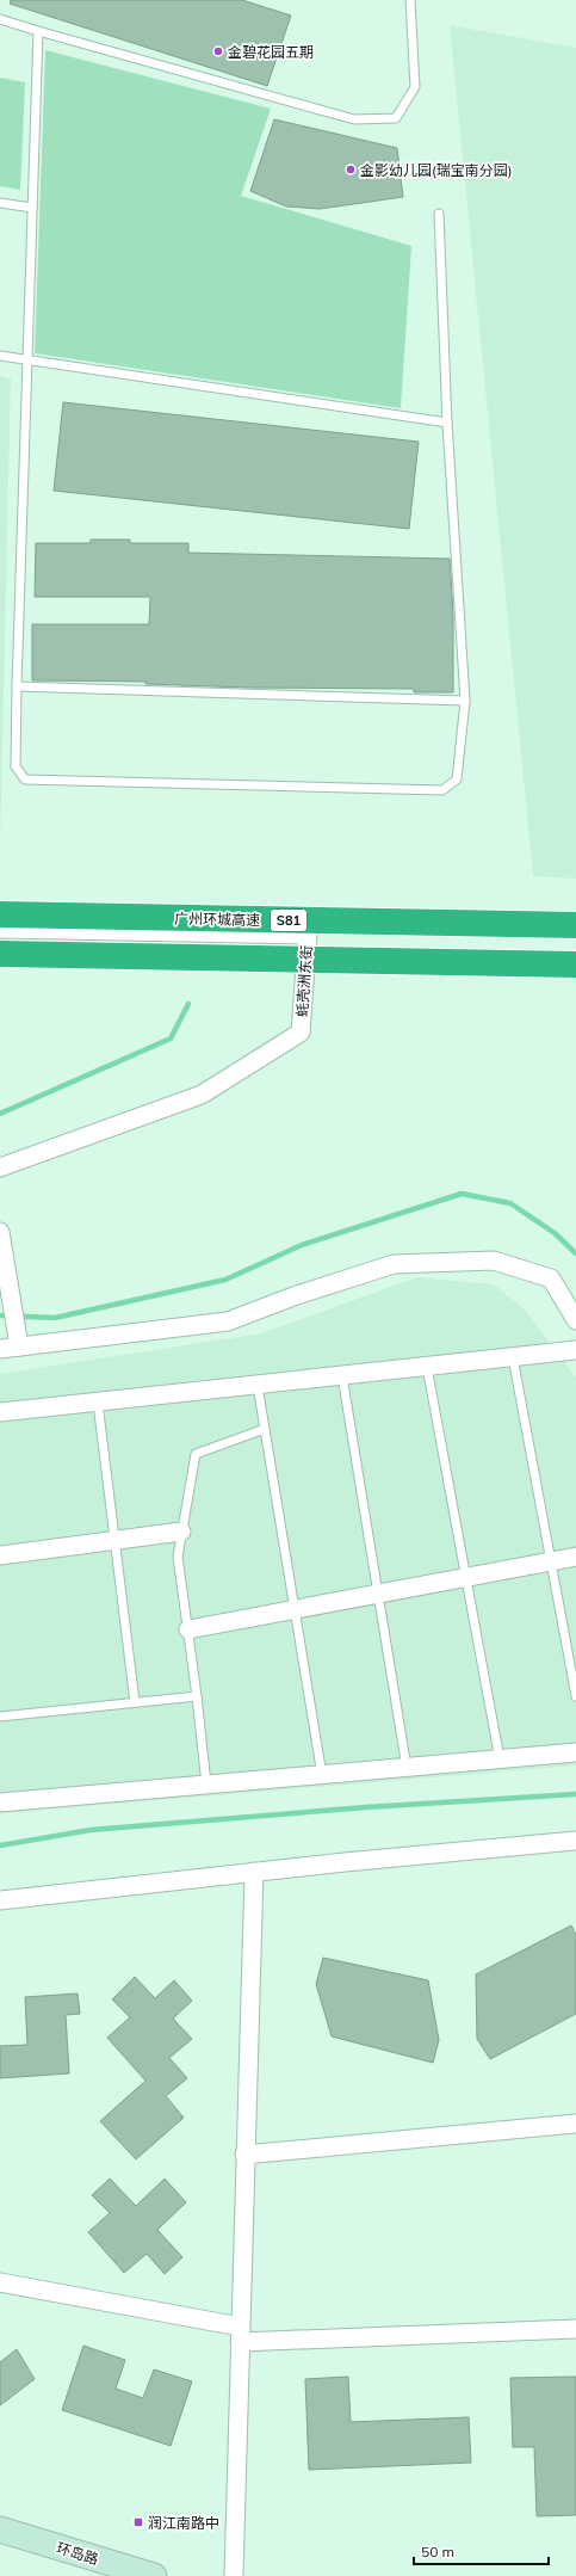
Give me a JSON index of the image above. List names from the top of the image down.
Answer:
{
  "streets": {
    "highway": ["广州环城高速", "S81"],
    "street": ["蚝壳洲东街", "环岛路"]
  },
  "places": {
    "other": ["金碧花园五期", "金影幼儿园(瑞宝南分园)"],
    "transit": ["润江南路中"]
  },
  "scale_bar": "50 m"
}
